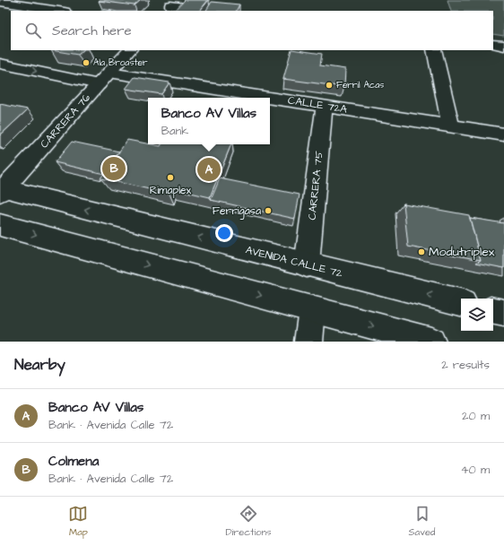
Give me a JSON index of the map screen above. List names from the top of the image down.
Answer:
{
  "streets": {
    "street": [
      "CALLE 72A",
      "CARRERA 76",
      "CARRERA 75",
      "AVENIDA CALLE 72"
    ]
  },
  "crossings": [
    ["CALLE 72A", "CARRERA 76"],
    ["CALLE 72A", "CARRERA 75"],
    ["CARRERA 76", "AVENIDA CALLE 72"],
    ["CARRERA 75", "AVENIDA CALLE 72"]
  ],
  "places": [
    "Ala Broaster",
    "Ferril Acas",
    "Rimaplex",
    "Ferrigasa",
    "Modutriplex"
  ],
  "page": {
    "search": "Search here",
    "popup": ["Banco AV Villas", "Bank"],
    "pins": ["B", "A"],
    "heading": ["Nearby", "2 results"],
    "list": [
      {
        "mark": "A",
        "name": "Banco AV Villas",
        "note": "Bank · Avenida Calle 72",
        "value": "20 m"
      },
      {
        "mark": "B",
        "name": "Colmena",
        "note": "Bank · Avenida Calle 72",
        "value": "40 m"
      }
    ],
    "nav": ["Map", "Directions", "Saved"]
  }
}
